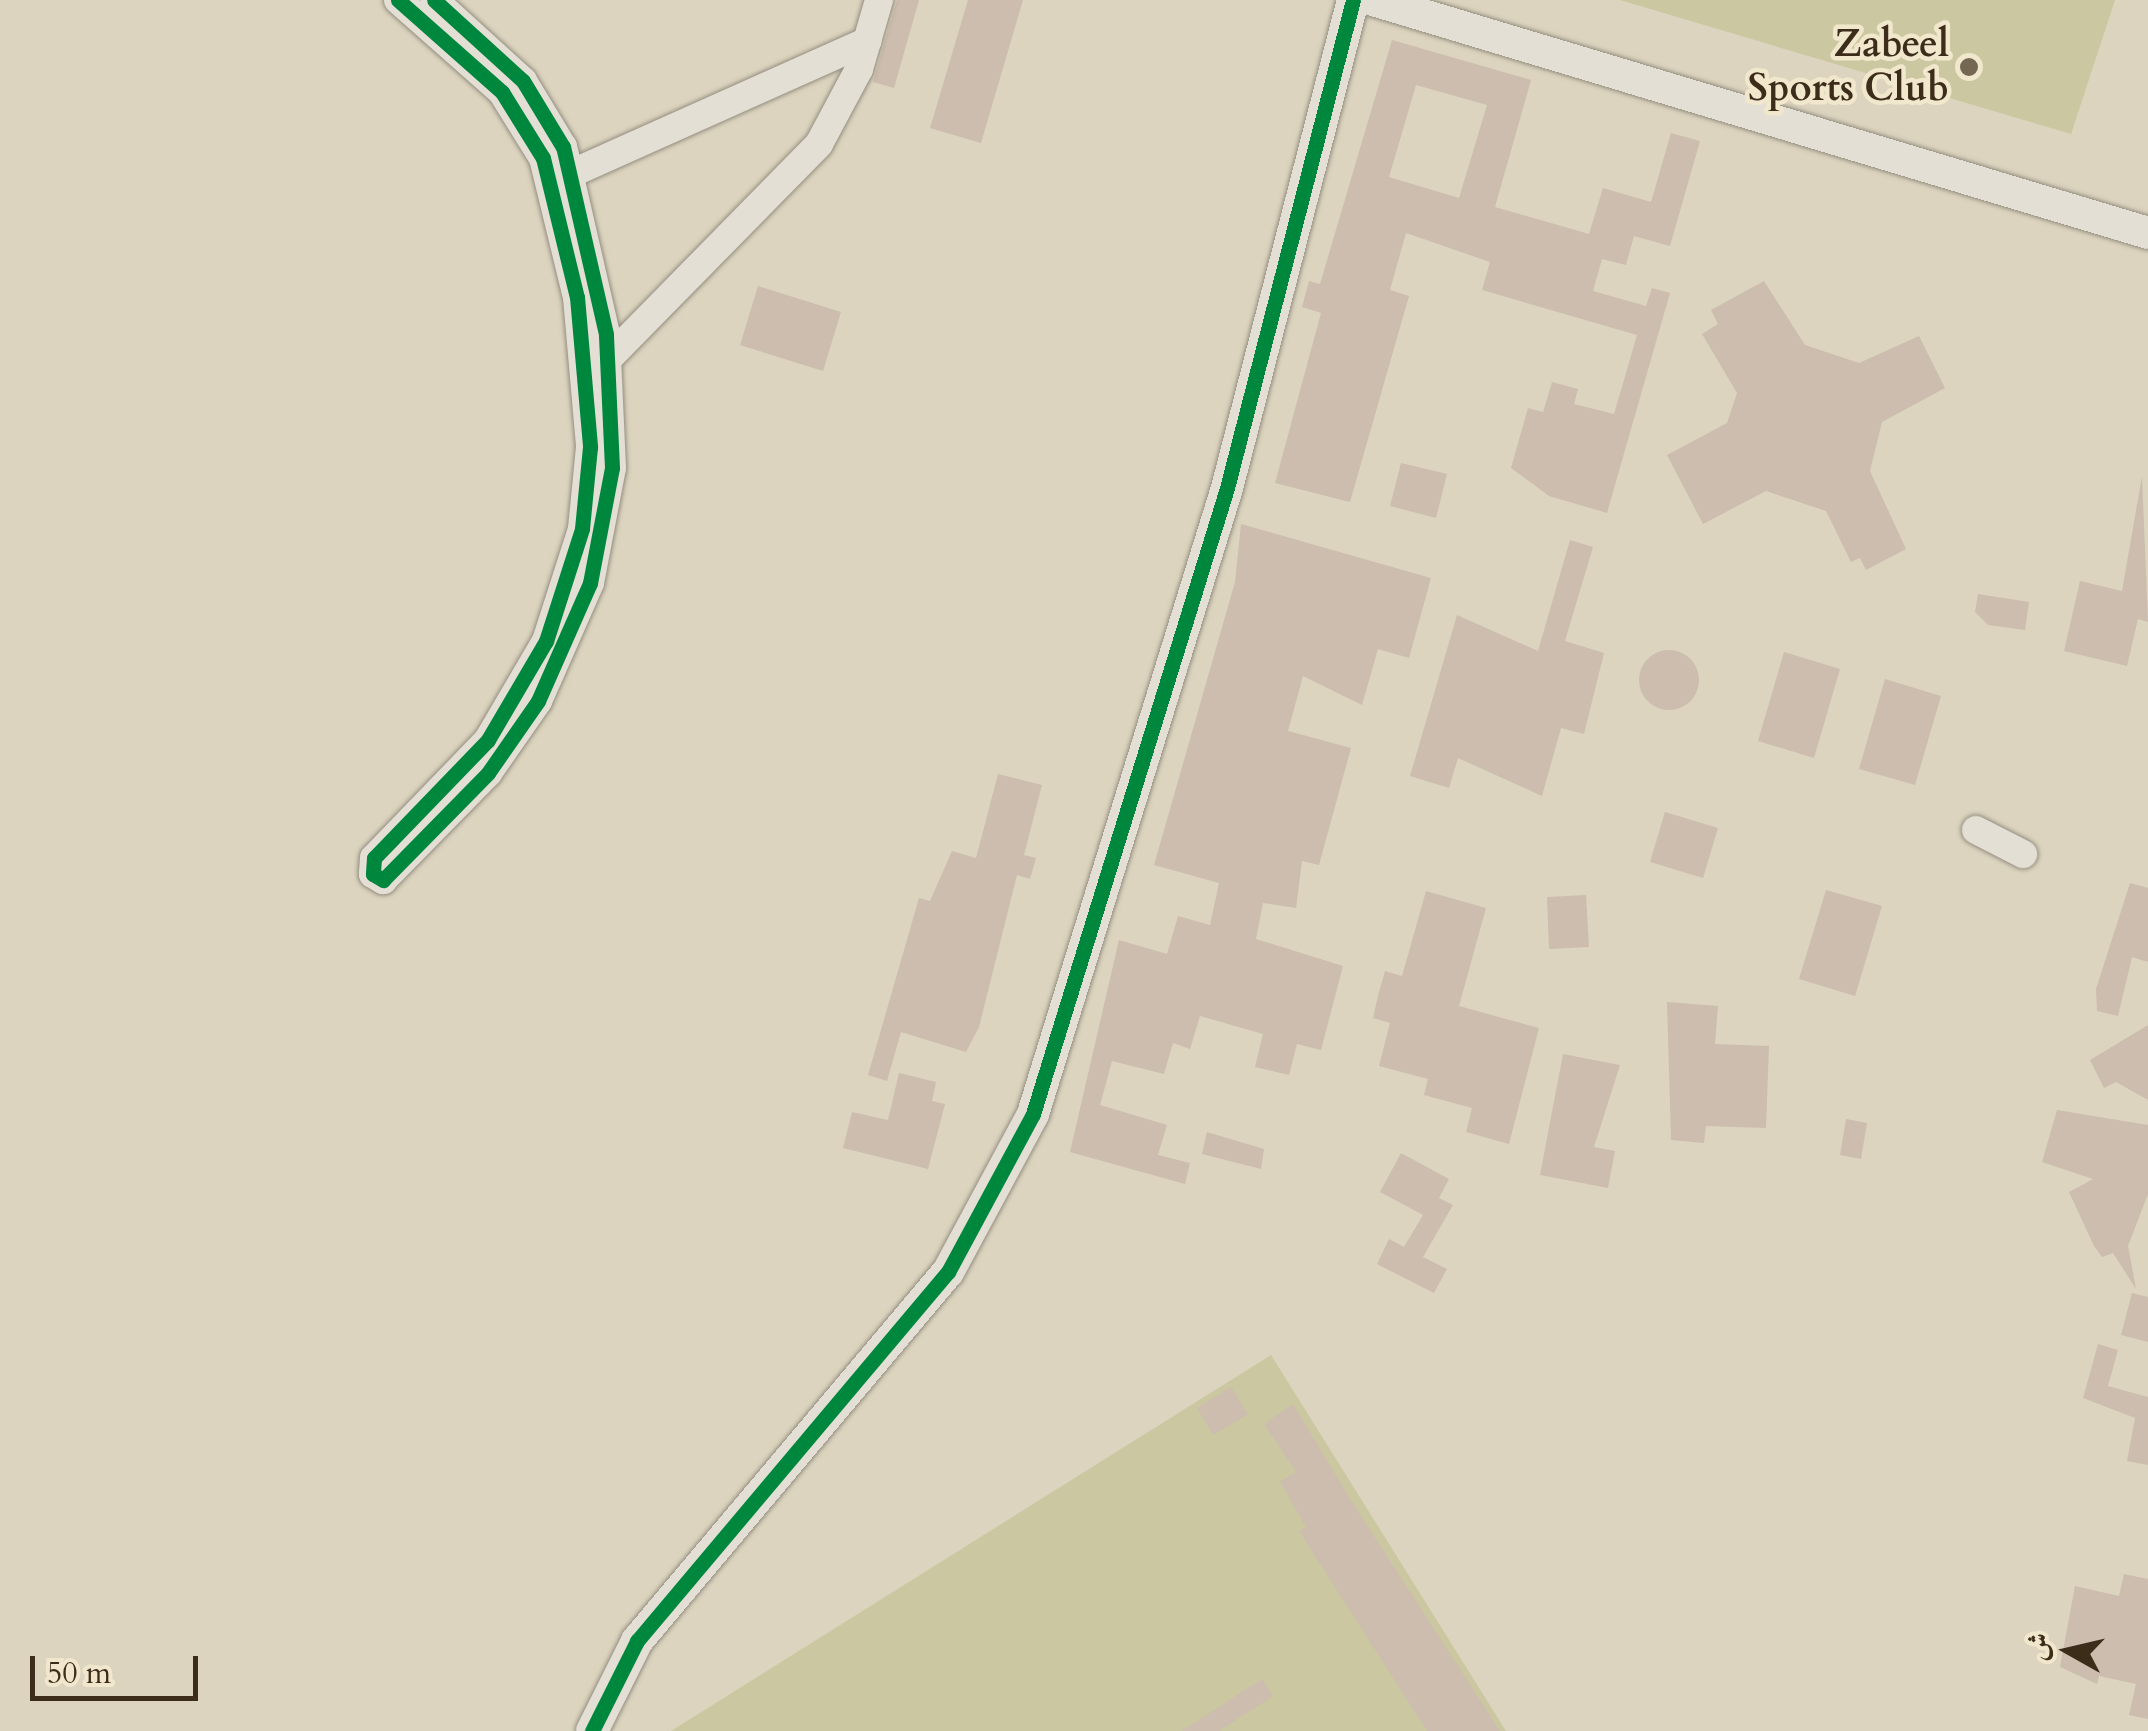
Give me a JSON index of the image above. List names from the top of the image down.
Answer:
{
  "places": ["Zabeel Sports Club"],
  "scale_bar": "50 m",
  "north": "left"
}
